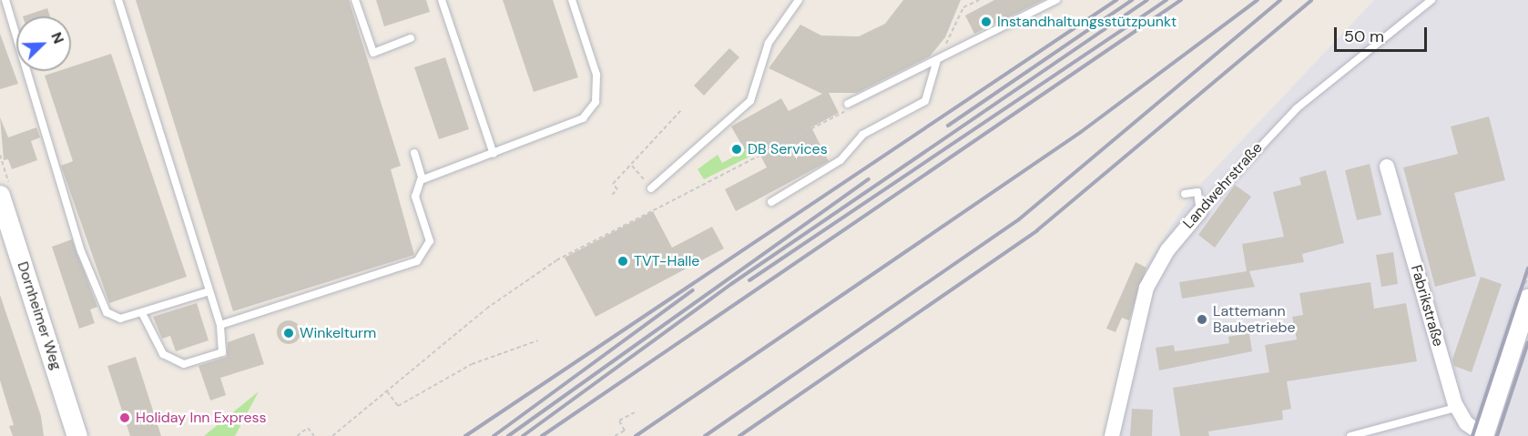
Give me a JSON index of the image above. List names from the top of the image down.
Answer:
{
  "streets": {
    "main road": ["Dornheimer Weg"],
    "street": ["Landwehrstraße", "Fabrikstraße"]
  },
  "places": [
    "Instandhaltungsstützpunkt",
    "DB Services",
    "TVT-Halle",
    "Lattemann Baubetriebe",
    "Winkelturm",
    "Holiday Inn Express"
  ],
  "scale_bar": "50 m",
  "north": "top right"
}
